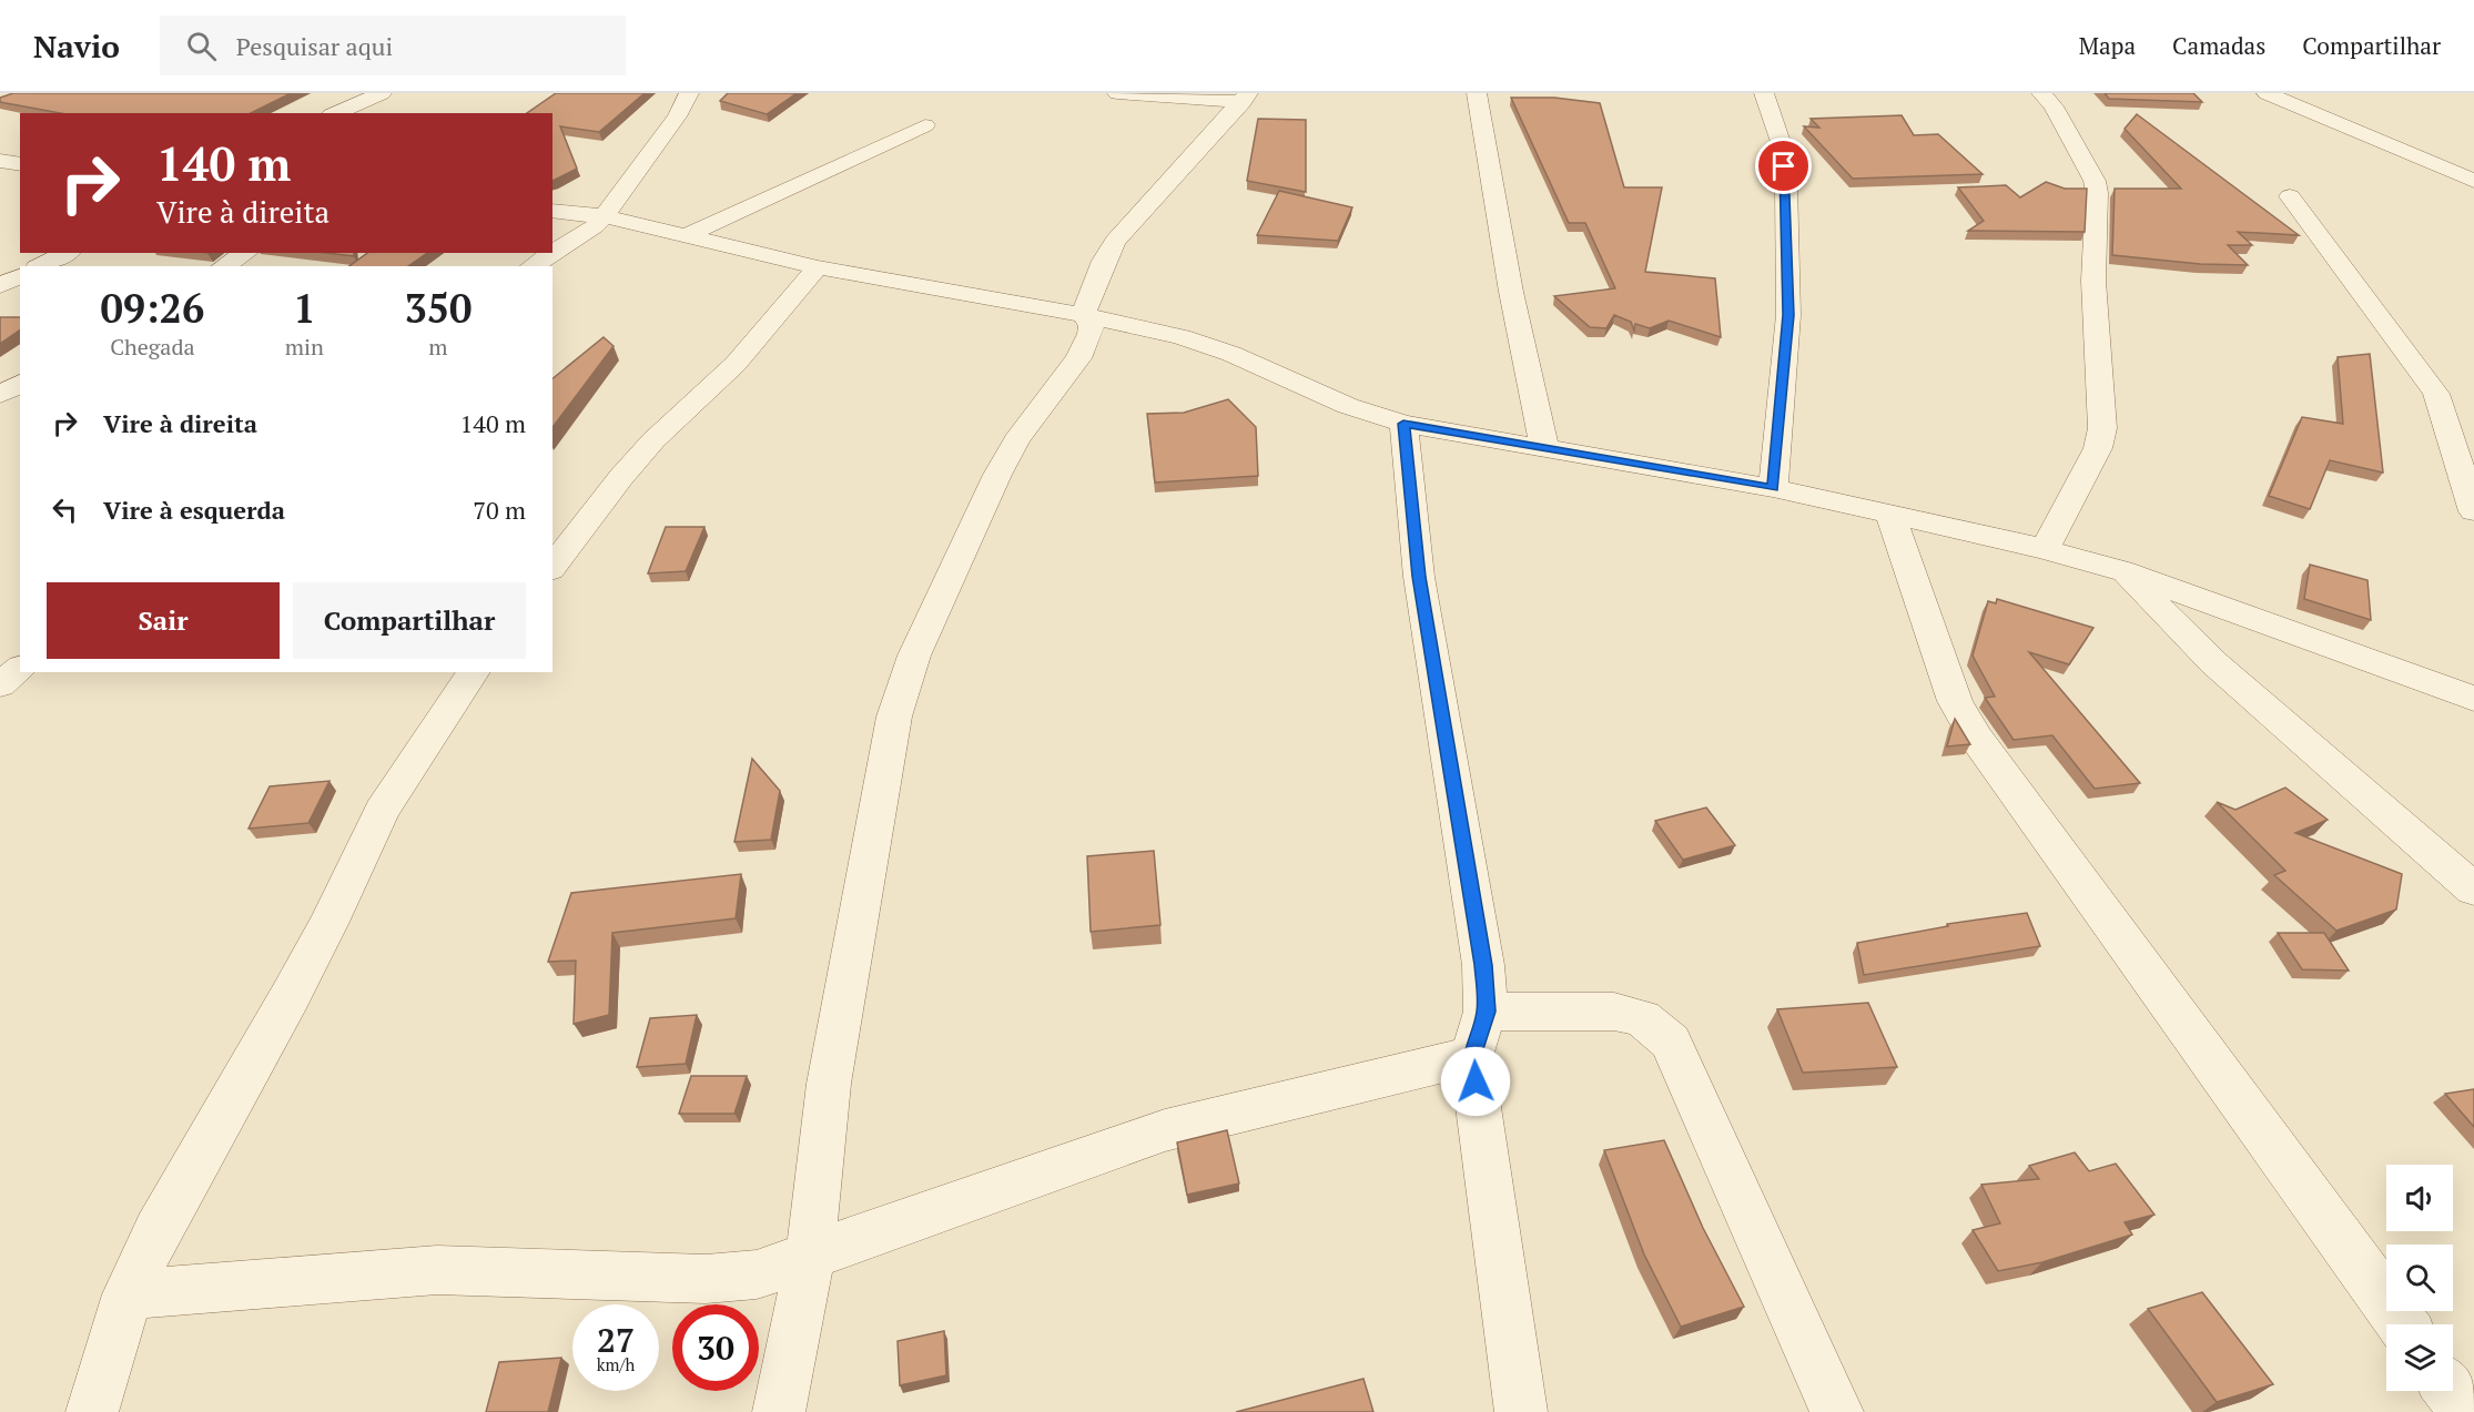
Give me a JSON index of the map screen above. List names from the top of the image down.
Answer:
{
  "page": {
    "header": "Navio",
    "search": "Pesquisar aqui",
    "nav": ["Mapa", "Camadas", "Compartilhar"],
    "turn": ["140 m", "Vire à direita"],
    "eta": [
      "09:26",
      "Chegada",
      "1",
      "min",
      "350",
      "m"
    ],
    "list": [
      {
        "name": "Vire à direita",
        "value": "140 m"
      },
      {
        "name": "Vire à esquerda",
        "value": "70 m"
      }
    ],
    "buttons": ["Sair", "Compartilhar"],
    "speed": "27 km/h",
    "limit": "30"
  }
}
